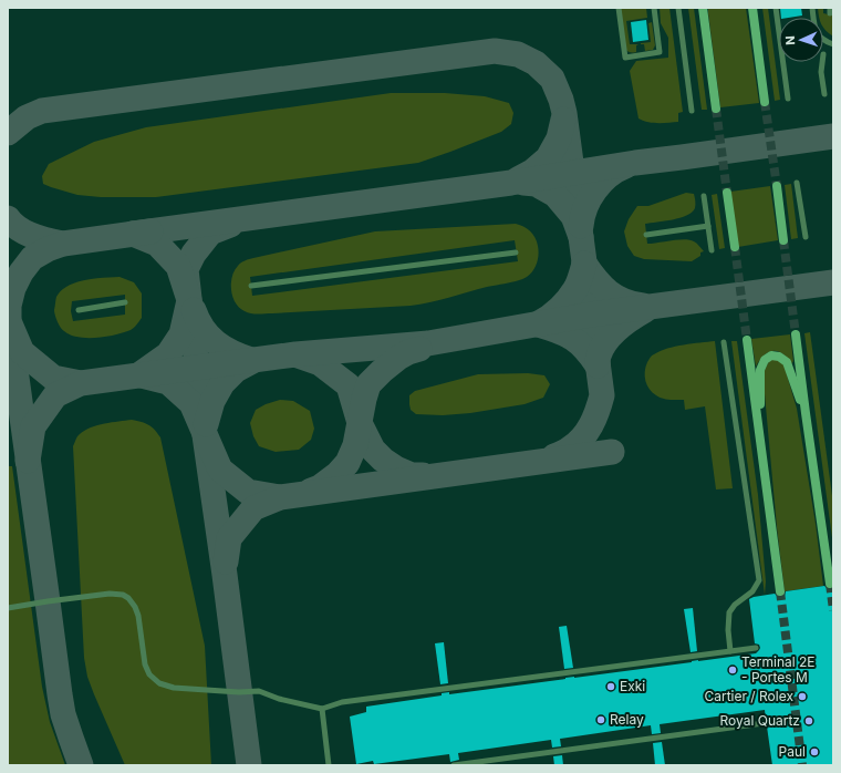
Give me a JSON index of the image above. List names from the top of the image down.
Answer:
{
  "places": [
    "Terminal 2E - Portes M",
    "Exki",
    "Cartier / Rolex",
    "Relay",
    "Royal Quartz",
    "Paul"
  ],
  "north": "left"
}
